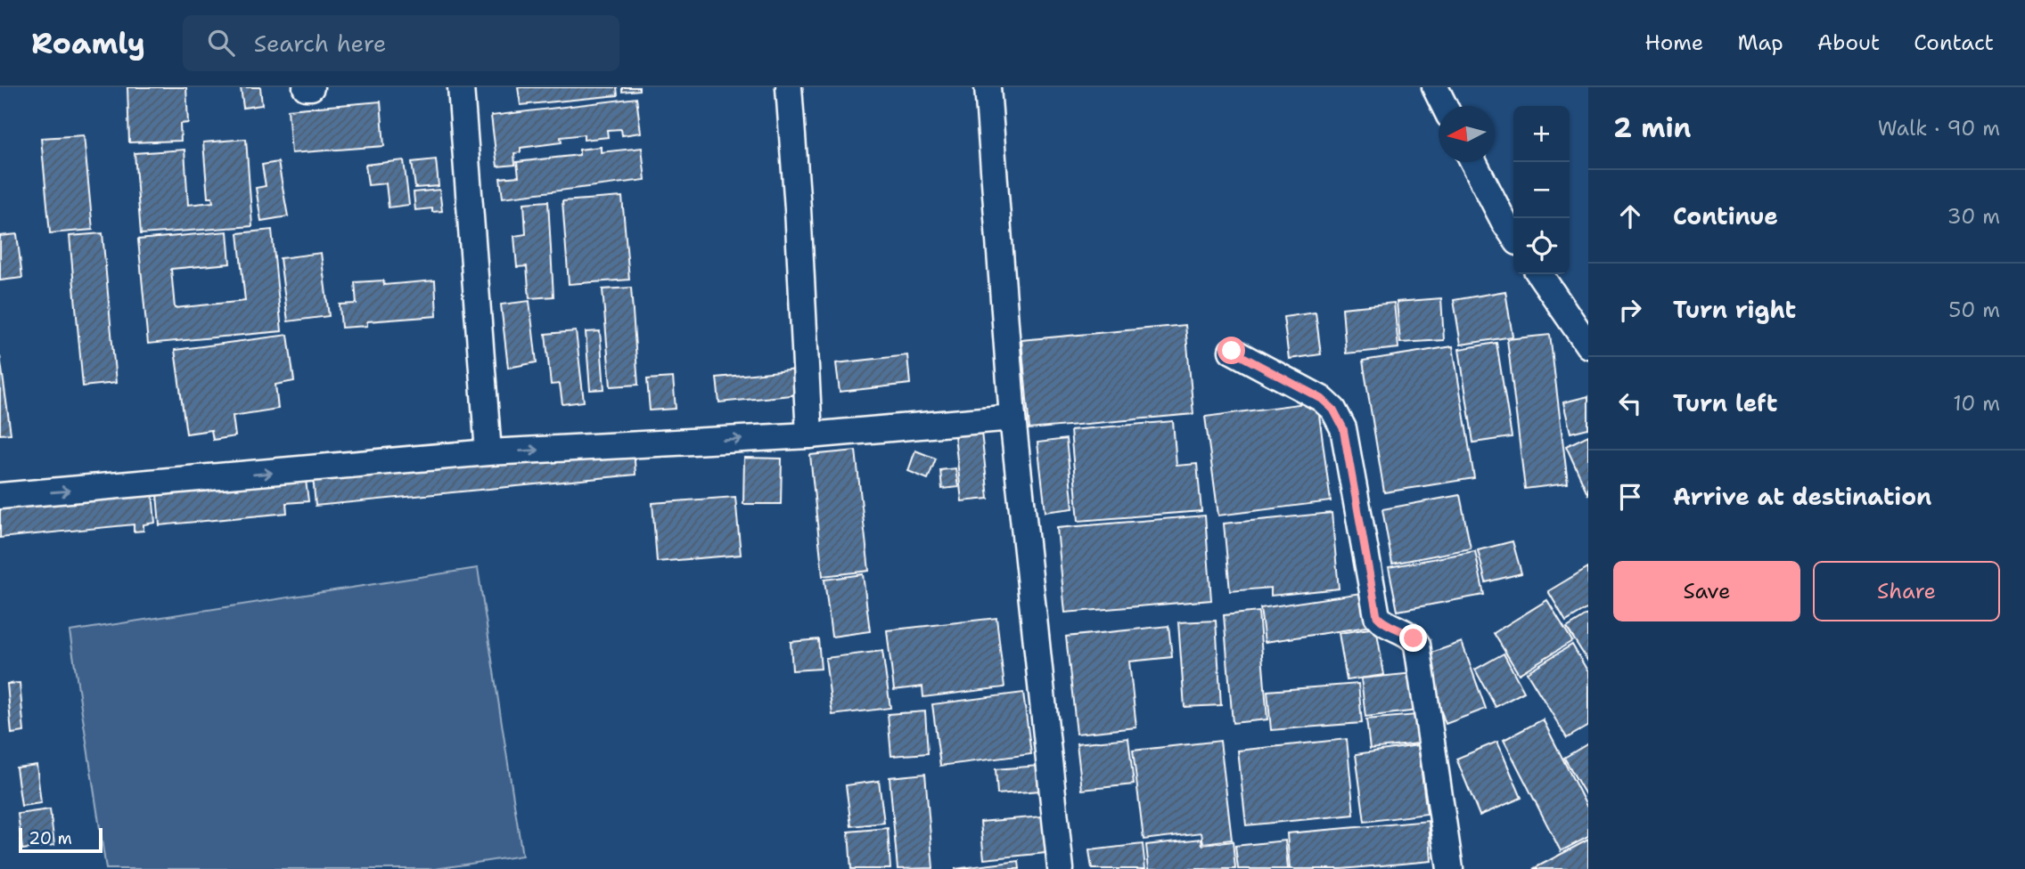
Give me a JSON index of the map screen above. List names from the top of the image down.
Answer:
{
  "scale_bar": "20 m",
  "north": "left",
  "page": {
    "header": "Roamly",
    "search": "Search here",
    "nav": [
      "Home",
      "Map",
      "About",
      "Contact"
    ],
    "heading": ["2 min", "Walk · 90 m"],
    "map_buttons": ["+", "−"],
    "list": [
      ["Continue", "30 m"],
      ["Turn right", "50 m"],
      ["Turn left", "10 m"],
      "Arrive at destination"
    ],
    "buttons": ["Save", "Share"],
    "scale": "20 m"
  }
}
